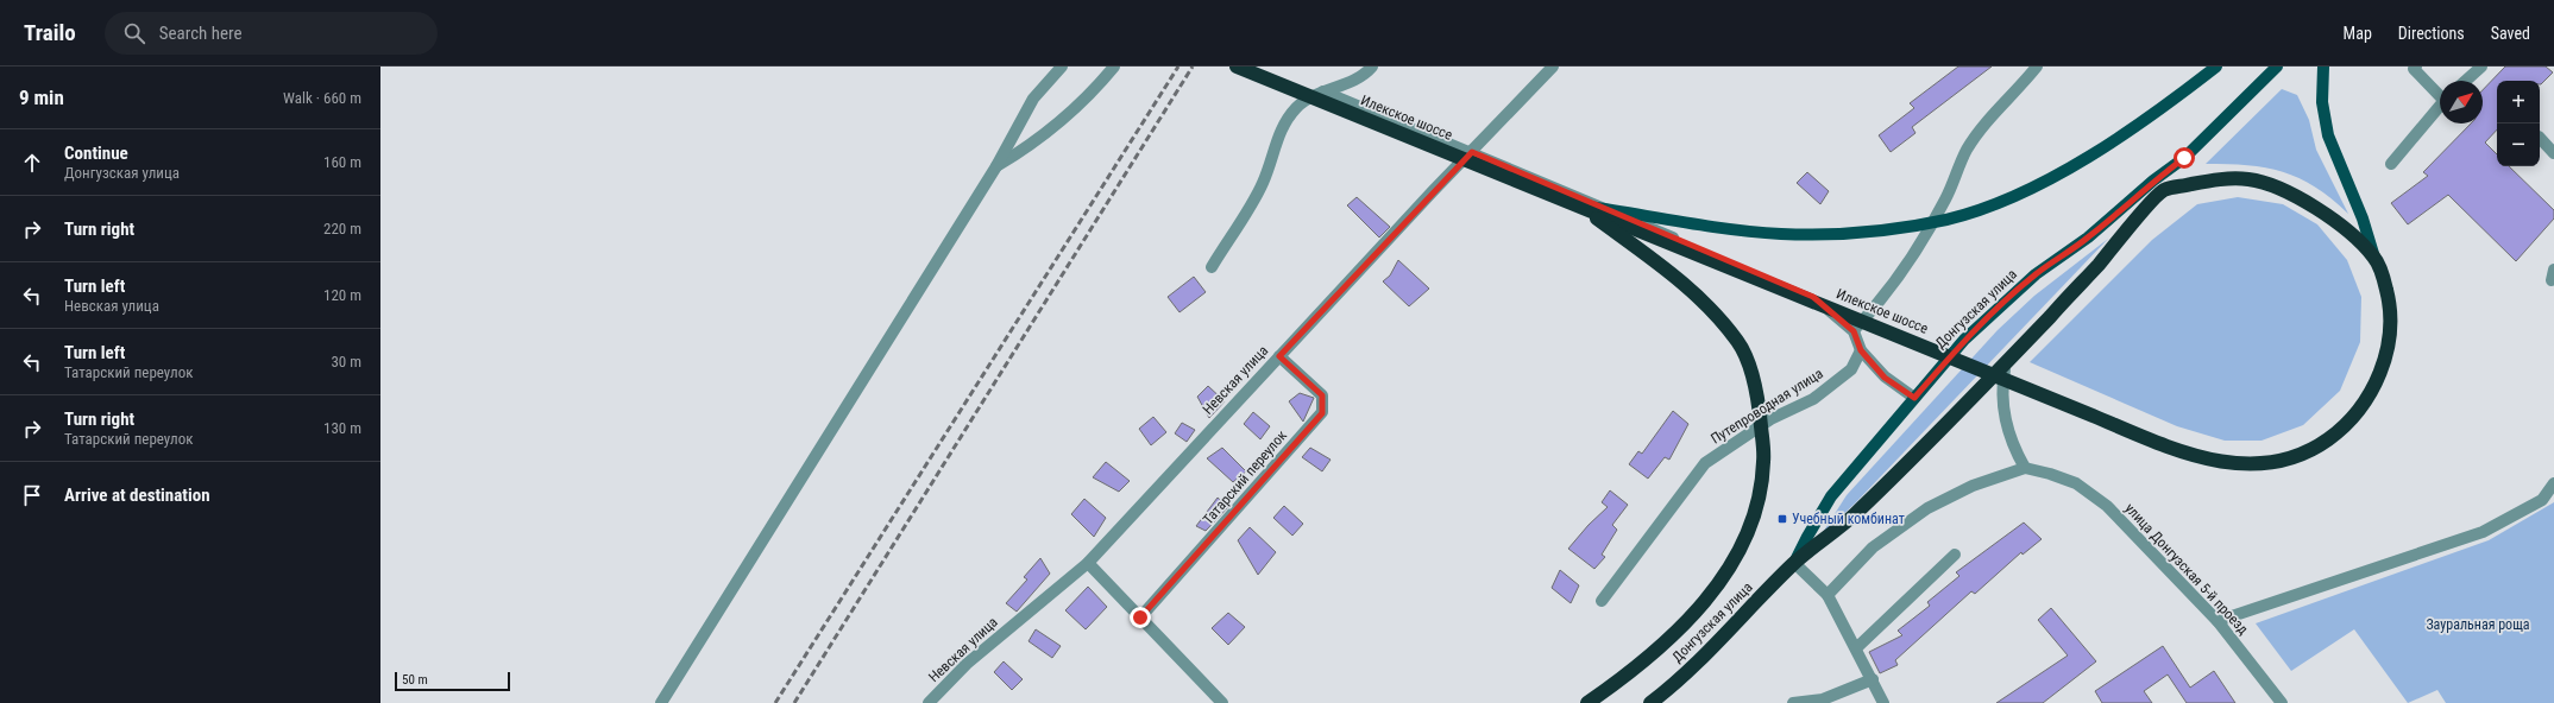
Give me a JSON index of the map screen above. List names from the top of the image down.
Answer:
{
  "streets": {
    "highway": ["Илекское шоссе", "Донгузская улица"],
    "street": [
      "Невская улица",
      "Путепроводная улица",
      "Татарский переулок",
      "улица Донгузская 5-й проезд"
    ]
  },
  "crossings": [
    ["Невская улица", "Татарский переулок"]
  ],
  "parks": ["Зауральная роща"],
  "places": {
    "transit": ["Учебный комбинат"]
  },
  "scale_bar": "50 m",
  "north": "top right",
  "page": {
    "header": "Trailo",
    "search": "Search here",
    "nav": ["Map", "Directions", "Saved"],
    "heading": ["9 min", "Walk · 660 m"],
    "map_buttons": ["+", "−"],
    "list": [
      ["Continue", "Донгузская улица", "160 m"],
      ["Turn right", "220 m"],
      ["Turn left", "Невская улица", "120 m"],
      ["Turn left", "Татарский переулок", "30 m"],
      ["Turn right", "Татарский переулок", "130 m"],
      "Arrive at destination"
    ],
    "scale": "50 m"
  }
}
